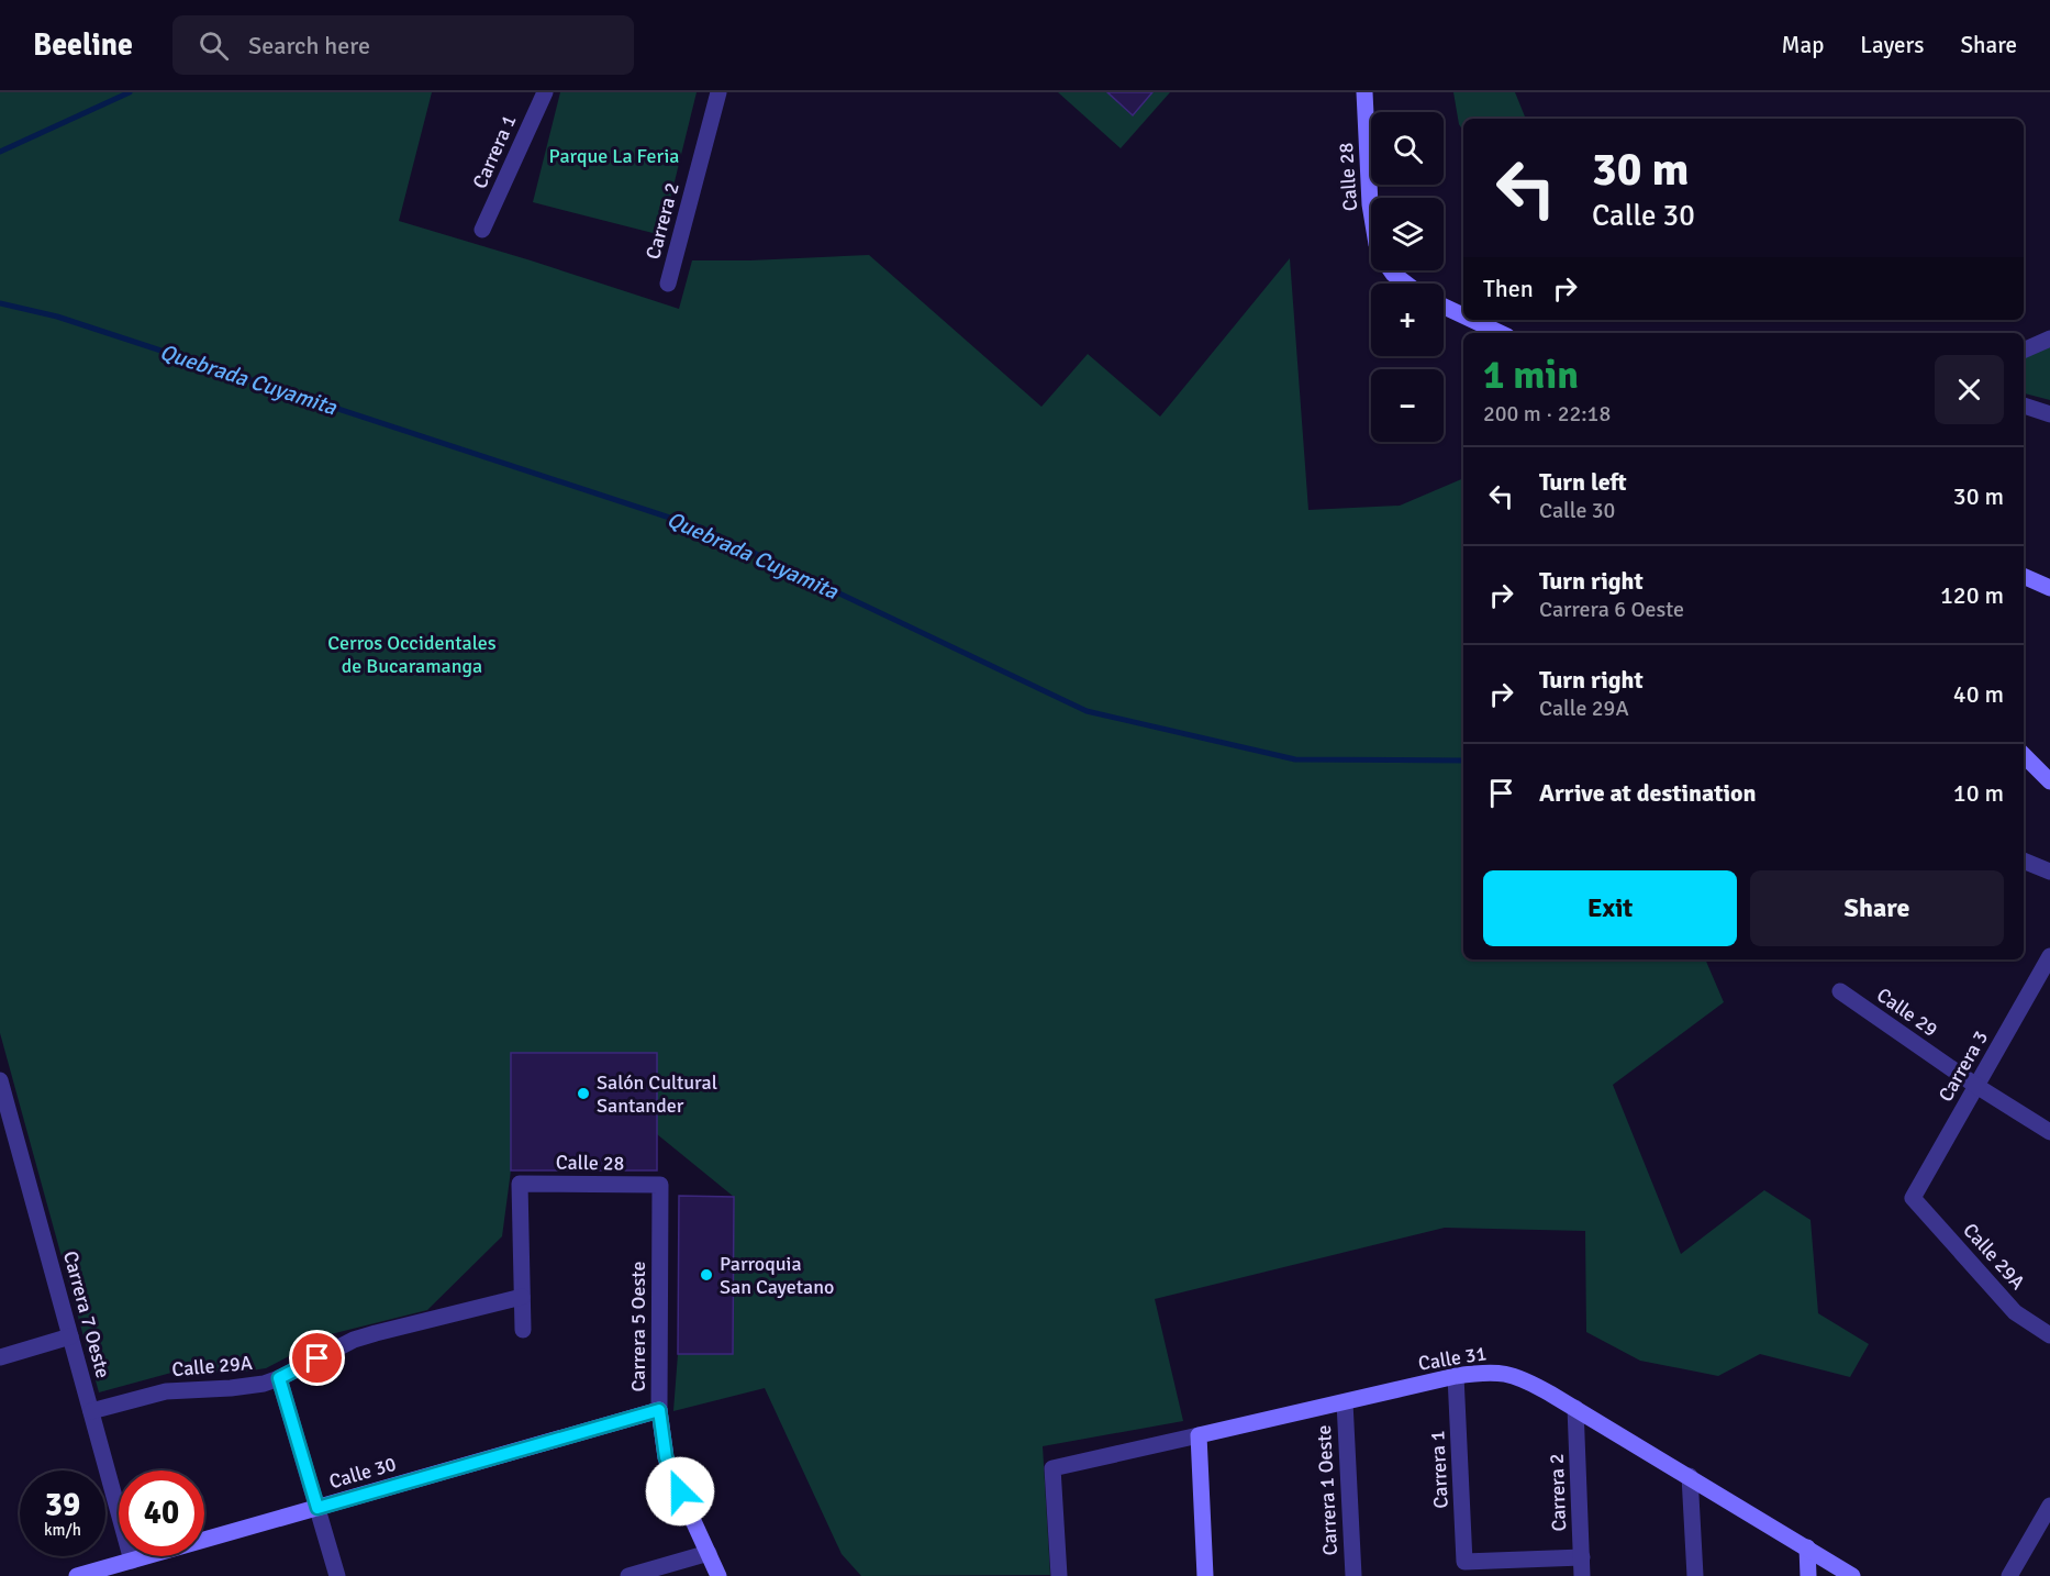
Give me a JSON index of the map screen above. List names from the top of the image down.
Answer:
{
  "streets": {
    "street": [
      "Carrera 1",
      "Calle 28",
      "Carrera 2",
      "Calle 29",
      "Carrera 3",
      "Calle 29A",
      "Carrera 7 Oeste",
      "Carrera 5 Oeste",
      "Calle 31",
      "Calle 30",
      "Carrera 1 Oeste"
    ]
  },
  "crossings": [
    ["Carrera 1", "Carrera 2"],
    ["Carrera 1", "Calle 31"],
    ["Calle 28", "Calle 29A"],
    ["Calle 28", "Carrera 5 Oeste"],
    ["Carrera 2", "Calle 31"],
    ["Calle 29", "Carrera 3"],
    ["Carrera 3", "Calle 29A"],
    ["Calle 29A", "Carrera 7 Oeste"],
    ["Carrera 7 Oeste", "Calle 30"],
    ["Carrera 5 Oeste", "Calle 30"],
    ["Calle 31", "Carrera 1 Oeste"]
  ],
  "water": ["Quebrada Cuyamita"],
  "parks": ["Parque La Feria", "Cerros Occidentales de Bucaramanga"],
  "places": ["Salón Cultural Santander", "Parroquia San Cayetano"],
  "page": {
    "header": "Beeline",
    "search": "Search here",
    "nav": ["Map", "Layers", "Share"],
    "map_buttons": ["+", "−"],
    "turn": ["30 m", "Calle 30"],
    "then": "Then",
    "heading": ["1 min", "200 m · 22:18"],
    "list": [
      {
        "name": "Turn left",
        "note": "Calle 30",
        "value": "30 m"
      },
      {
        "name": "Turn right",
        "note": "Carrera 6 Oeste",
        "value": "120 m"
      },
      {
        "name": "Turn right",
        "note": "Calle 29A",
        "value": "40 m"
      },
      {
        "name": "Arrive at destination",
        "value": "10 m"
      }
    ],
    "buttons": ["Exit", "Share"],
    "speed": "39 km/h",
    "limit": "40"
  }
}
